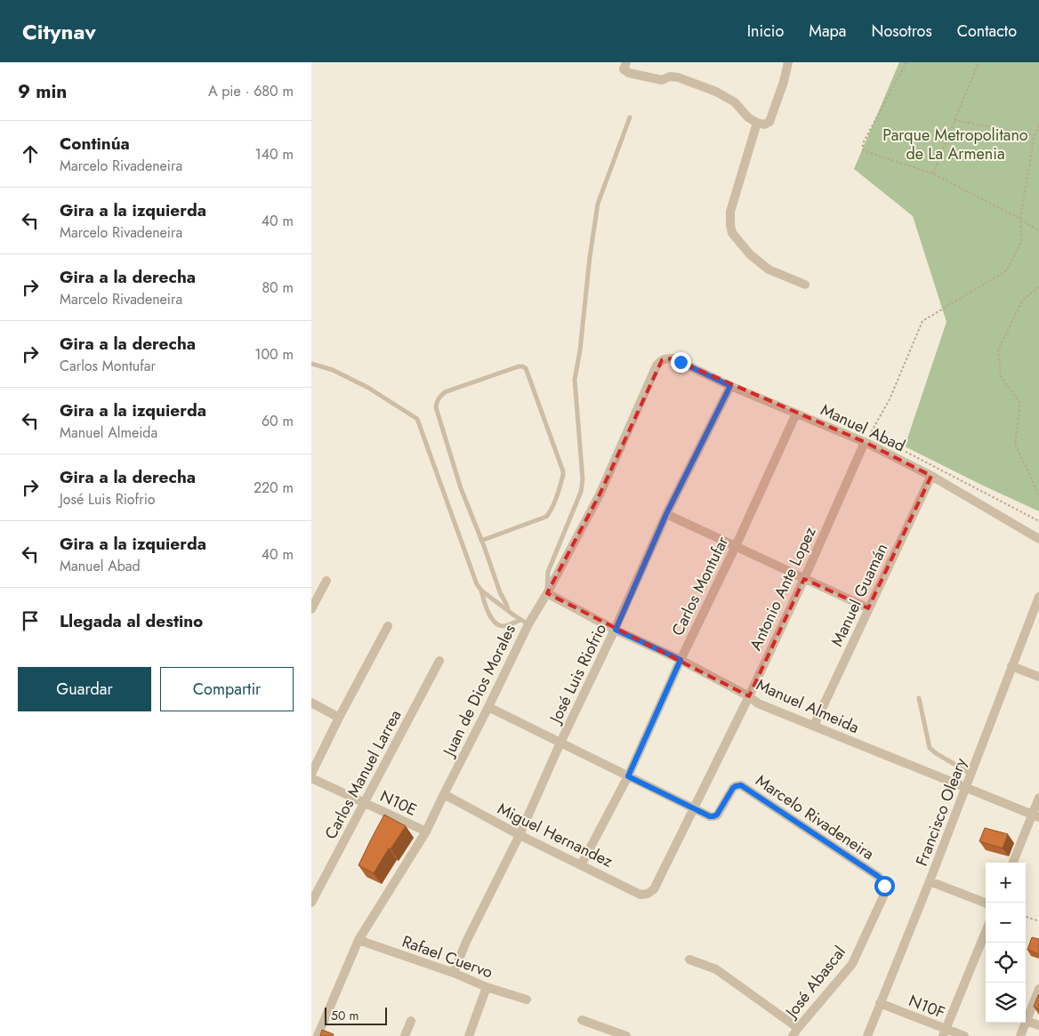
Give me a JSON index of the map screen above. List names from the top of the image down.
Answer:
{
  "streets": {
    "street": [
      "Manuel Abad",
      "Carlos Montufar",
      "Antonio Ante Lopez",
      "Manuel Guamán",
      "José Luis Riofrio",
      "Juan de Dios Morales",
      "Manuel Almeida",
      "Carlos Manuel Larrea",
      "N10E",
      "Francisco Oleary",
      "Marcelo Rivadeneira",
      "Miguel Hernandez",
      "Rafael Cuervo",
      "José Abascal",
      "N10F"
    ]
  },
  "crossings": [
    ["Manuel Abad", "Carlos Montufar"],
    ["Manuel Abad", "Antonio Ante Lopez"],
    ["Manuel Abad", "Manuel Guamán"],
    ["Manuel Abad", "José Luis Riofrio"],
    ["Manuel Abad", "Juan de Dios Morales"],
    ["Carlos Montufar", "Manuel Almeida"],
    ["Carlos Montufar", "Marcelo Rivadeneira"],
    ["Carlos Montufar", "Miguel Hernandez"],
    ["Antonio Ante Lopez", "Manuel Almeida"],
    ["Antonio Ante Lopez", "Marcelo Rivadeneira"],
    ["Antonio Ante Lopez", "Miguel Hernandez"],
    ["Manuel Guamán", "Manuel Almeida"],
    ["José Luis Riofrio", "Manuel Almeida"],
    ["José Luis Riofrio", "Marcelo Rivadeneira"],
    ["José Luis Riofrio", "Miguel Hernandez"],
    ["José Luis Riofrio", "Rafael Cuervo"],
    ["Juan de Dios Morales", "Manuel Almeida"],
    ["Juan de Dios Morales", "N10E"],
    ["Juan de Dios Morales", "Marcelo Rivadeneira"],
    ["Juan de Dios Morales", "Miguel Hernandez"],
    ["Juan de Dios Morales", "Rafael Cuervo"],
    ["Manuel Almeida", "Francisco Oleary"],
    ["Carlos Manuel Larrea", "N10E"],
    ["Francisco Oleary", "N10F"],
    ["Marcelo Rivadeneira", "José Abascal"]
  ],
  "parks": ["Parque Metropolitano de La Armenia"],
  "scale_bar": "50 m",
  "page": {
    "header": "Citynav",
    "nav": [
      "Inicio",
      "Mapa",
      "Nosotros",
      "Contacto"
    ],
    "heading": ["9 min", "A pie · 680 m"],
    "list": [
      ["Continúa", "Marcelo Rivadeneira", "140 m"],
      ["Gira a la izquierda", "Marcelo Rivadeneira", "40 m"],
      ["Gira a la derecha", "Marcelo Rivadeneira", "80 m"],
      ["Gira a la derecha", "Carlos Montufar", "100 m"],
      ["Gira a la izquierda", "Manuel Almeida", "60 m"],
      ["Gira a la derecha", "José Luis Riofrio", "220 m"],
      ["Gira a la izquierda", "Manuel Abad", "40 m"],
      "Llegada al destino"
    ],
    "buttons": ["Guardar", "Compartir"],
    "map_buttons": ["+", "−"],
    "scale": "50 m"
  }
}
